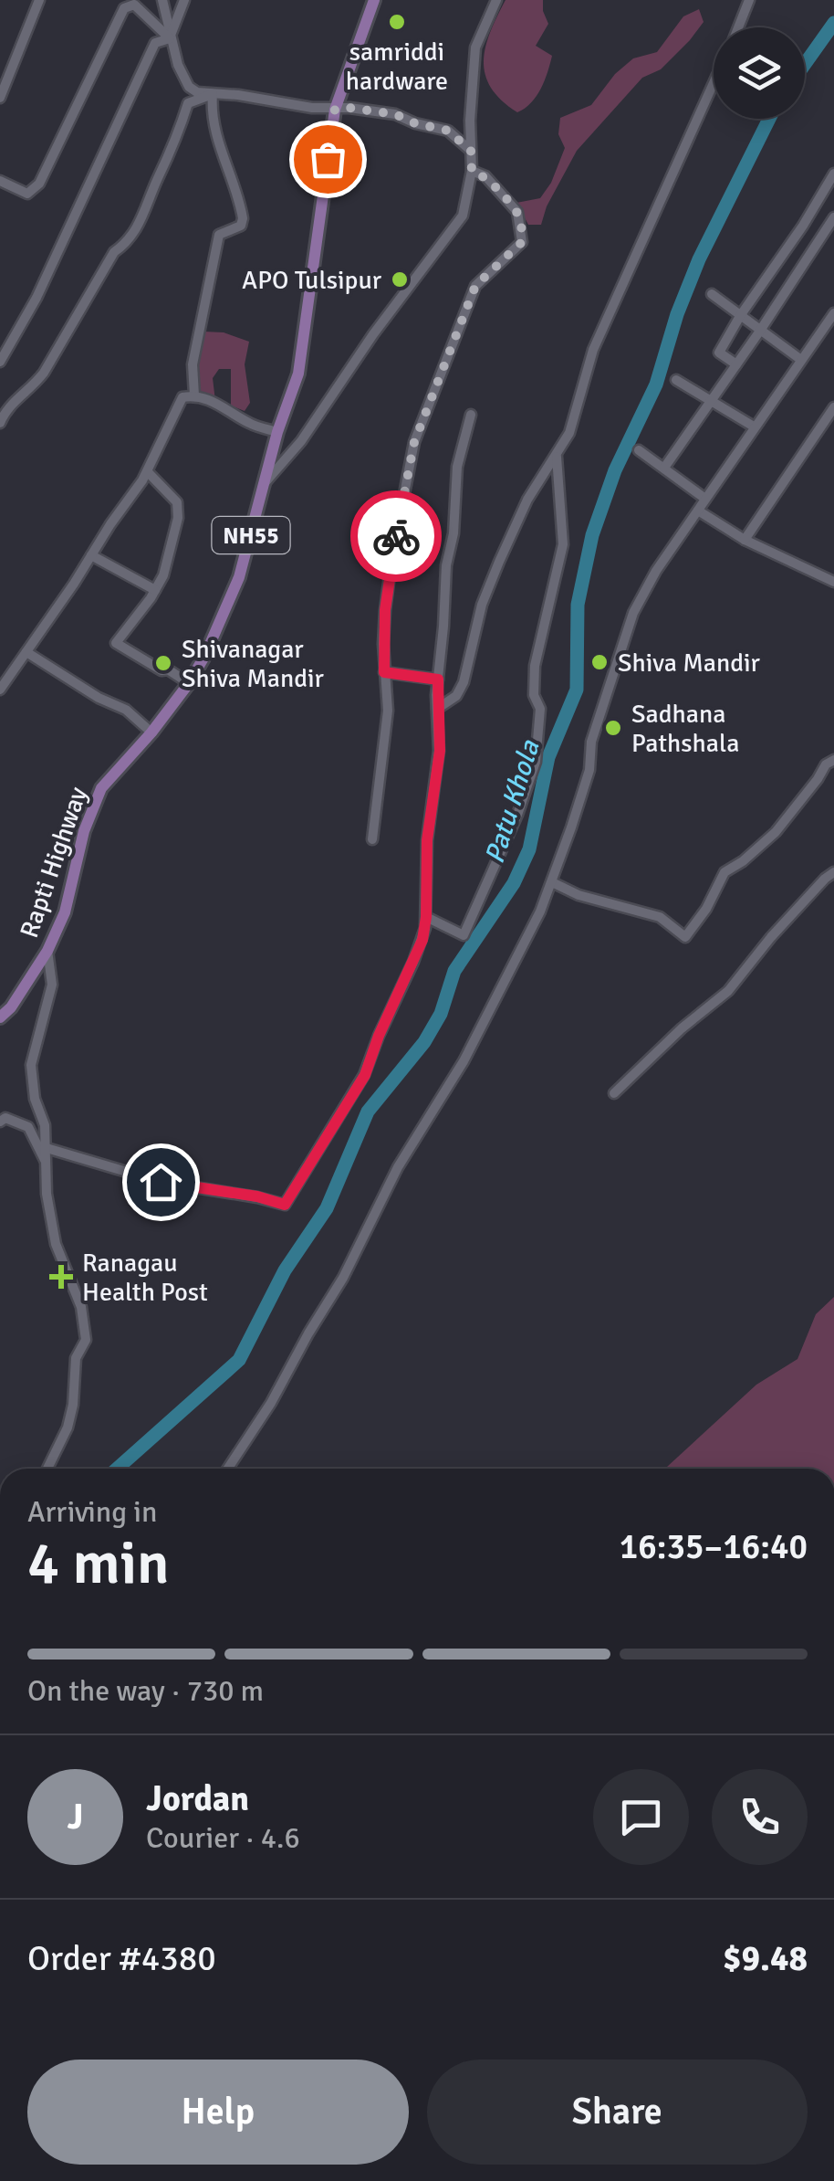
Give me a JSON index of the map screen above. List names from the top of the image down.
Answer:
{
  "streets": {
    "main road": ["NH55", "Rapti Highway"]
  },
  "water": ["Patu Khola"],
  "places": {
    "other": [
      "samriddi hardware",
      "APO Tulsipur",
      "Shiva Mandir",
      "Shivanagar Shiva Mandir",
      "Sadhana Pathshala"
    ],
    "health": ["Ranagau Health Post"]
  },
  "page": {
    "heading": ["4 min", "Arriving in", "16:35–16:40"],
    "panel": [
      "Jordan",
      "Courier · 4.6",
      "Order #4380",
      "$9.48"
    ],
    "bar": "On the way · 730 m",
    "round": "J",
    "buttons": ["Help", "Share"]
  }
}
